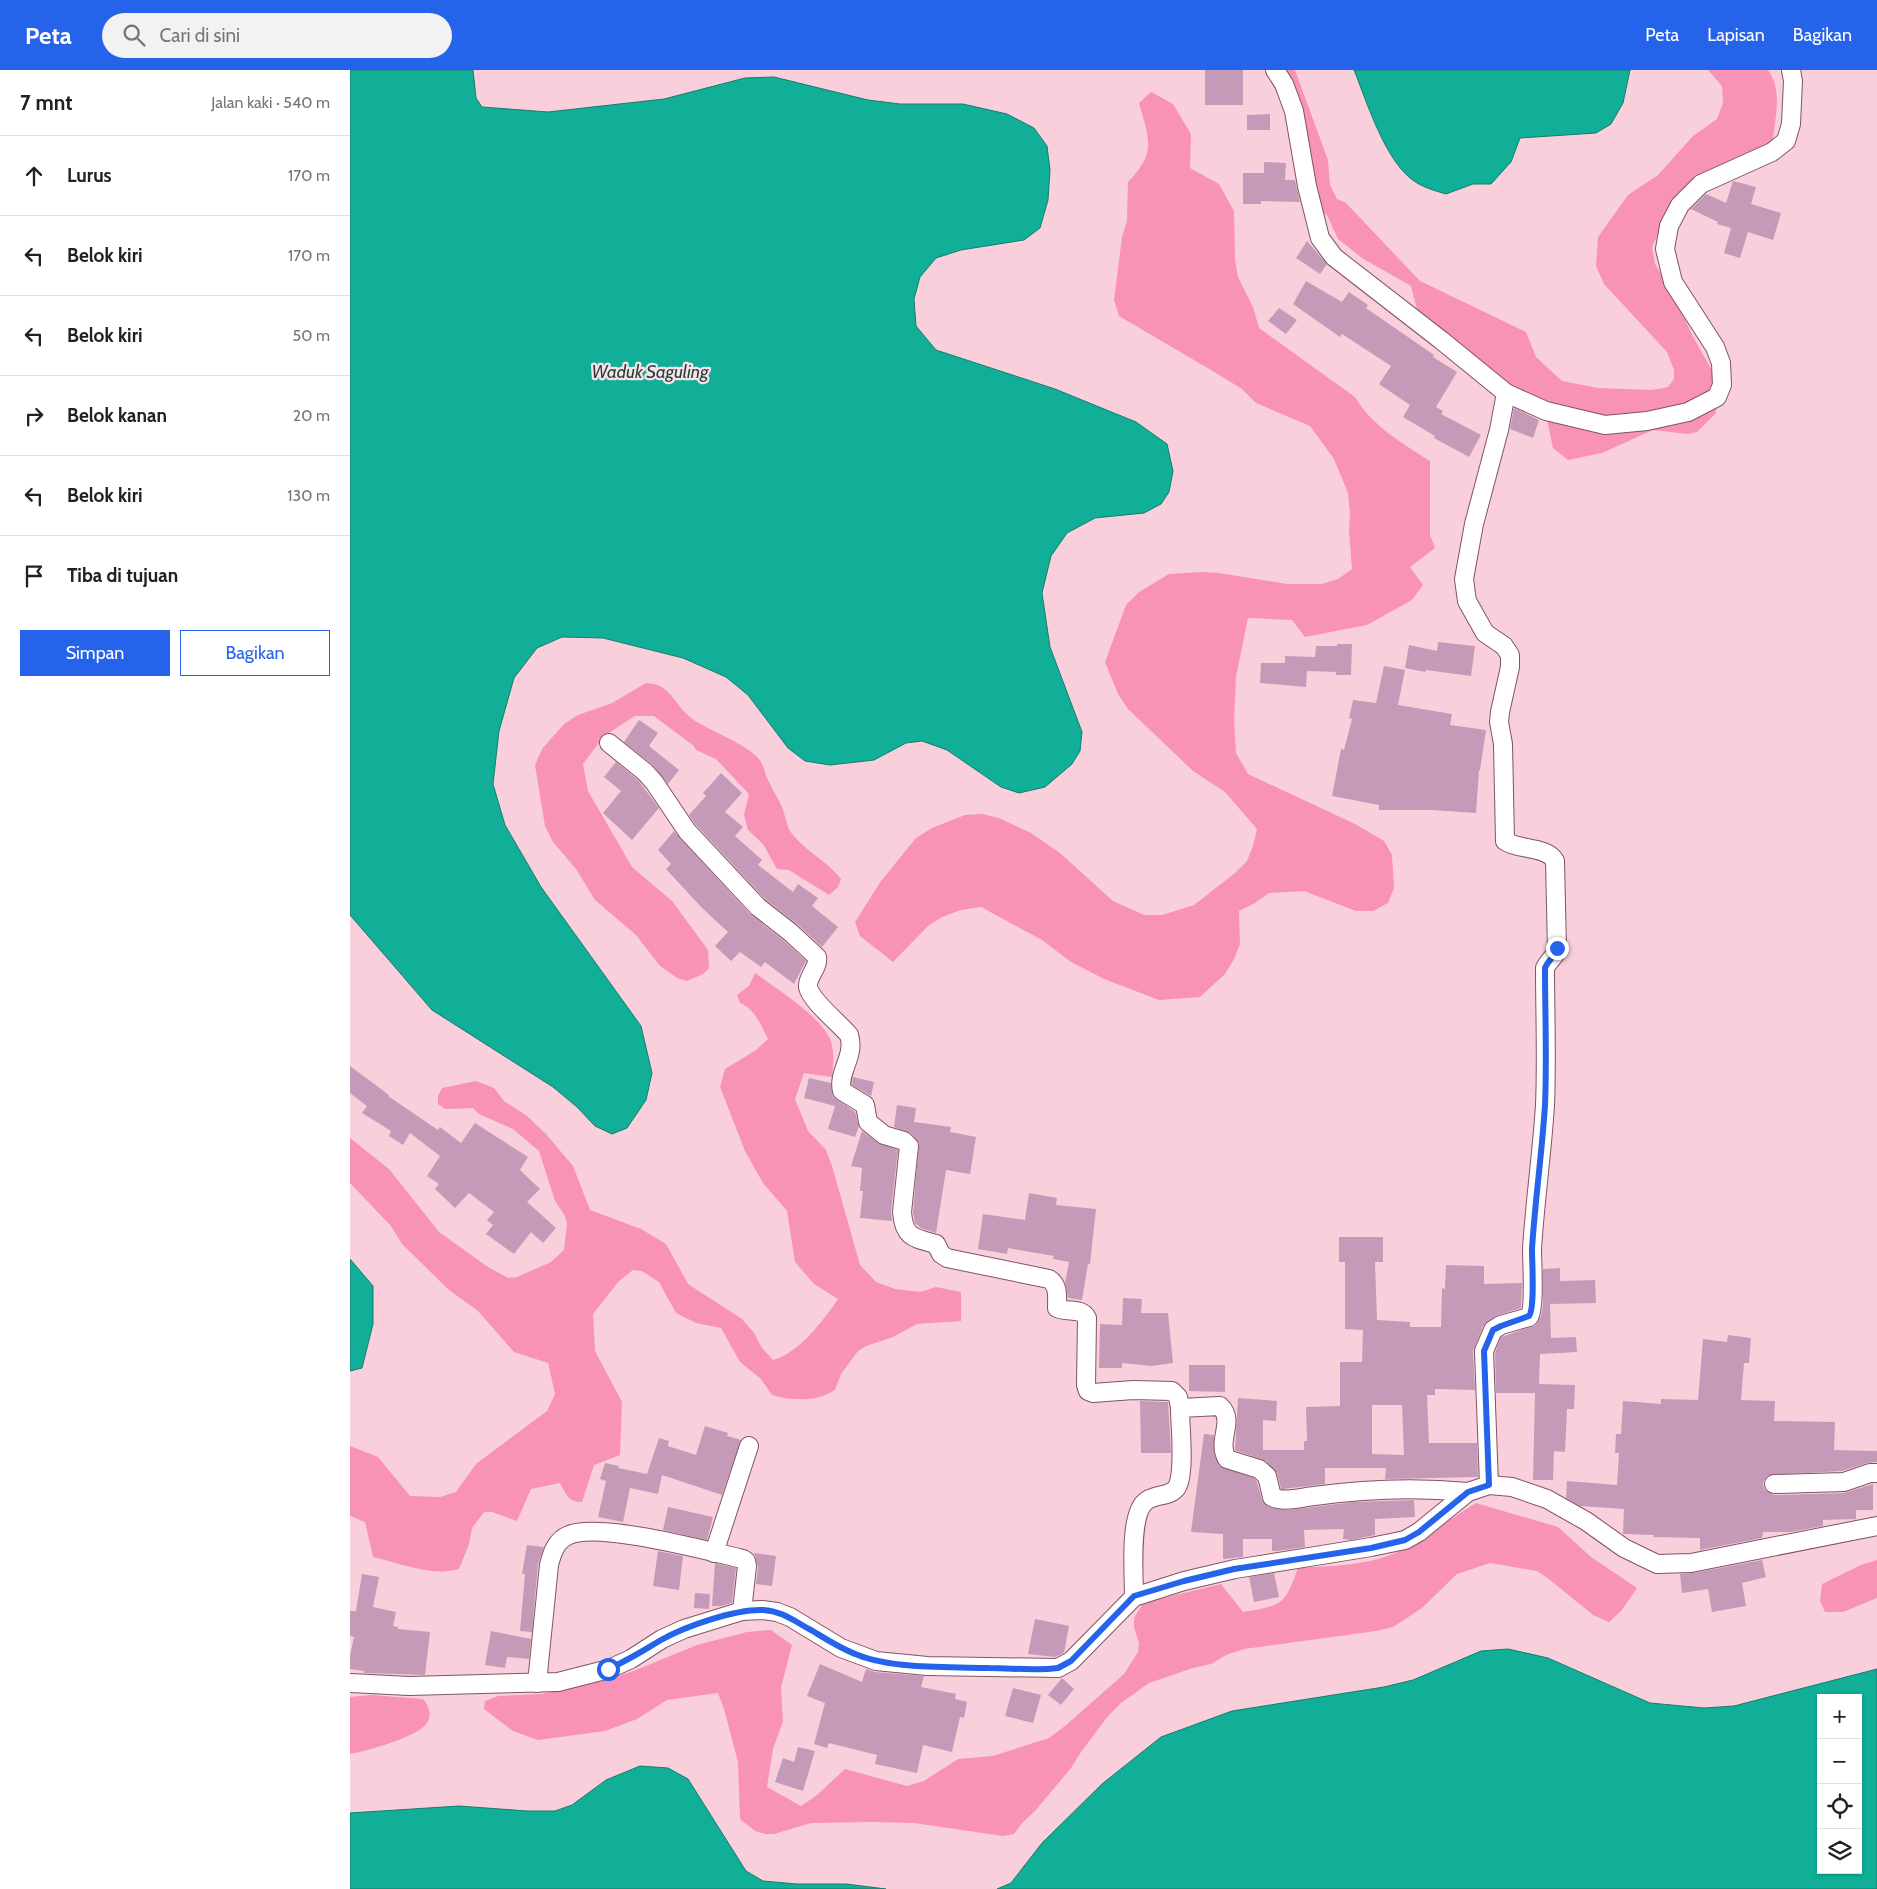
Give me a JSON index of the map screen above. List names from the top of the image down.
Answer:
{
  "water": ["Waduk Saguling"],
  "page": {
    "header": "Peta",
    "search": "Cari di sini",
    "nav": ["Peta", "Lapisan", "Bagikan"],
    "heading": ["7 mnt", "Jalan kaki · 540 m"],
    "list": [
      ["Lurus", "170 m"],
      ["Belok kiri", "170 m"],
      ["Belok kiri", "50 m"],
      ["Belok kanan", "20 m"],
      ["Belok kiri", "130 m"],
      "Tiba di tujuan"
    ],
    "buttons": ["Simpan", "Bagikan"],
    "map_buttons": ["+", "−"]
  }
}
